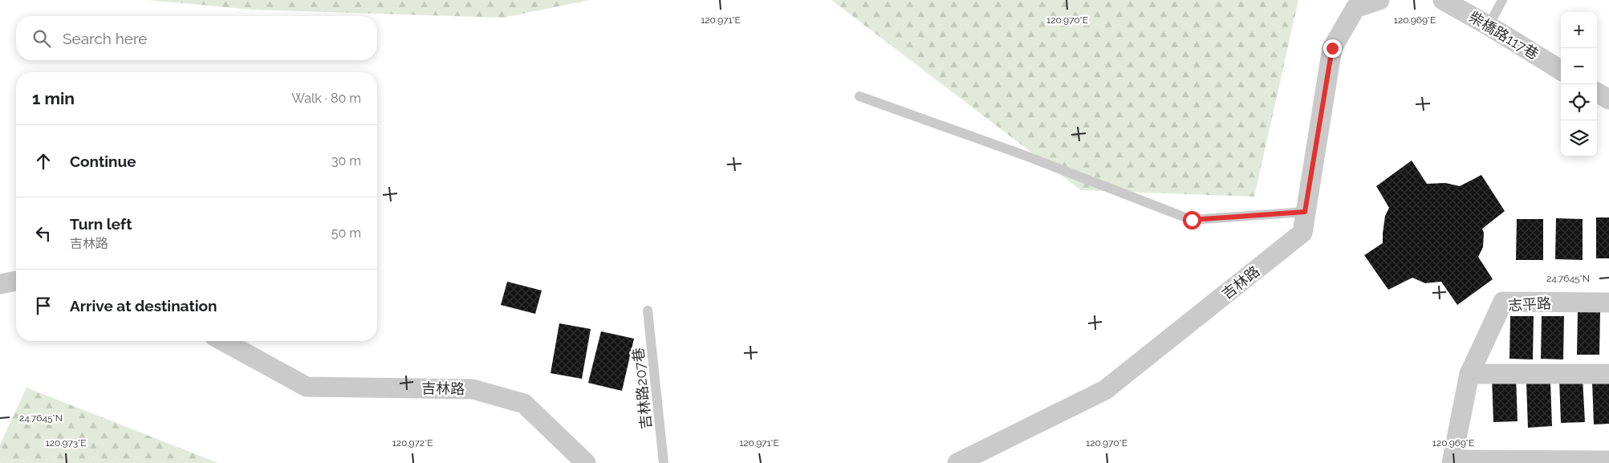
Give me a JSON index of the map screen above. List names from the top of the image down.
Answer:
{
  "streets": {
    "street": ["柴橋路117巷", "吉林路", "志平路"],
    "lane": ["吉林路207巷"]
  },
  "page": {
    "map_buttons": ["+", "−"],
    "search": "Search here",
    "heading": ["1 min", "Walk · 80 m"],
    "list": [
      ["Continue", "30 m"],
      ["Turn left", "吉林路", "50 m"],
      "Arrive at destination"
    ]
  },
  "coordinates": [
    "120.971°E",
    "120.970°E",
    "120.969°E",
    "24.7645°N",
    "120.973°E",
    "120.972°E"
  ]
}
